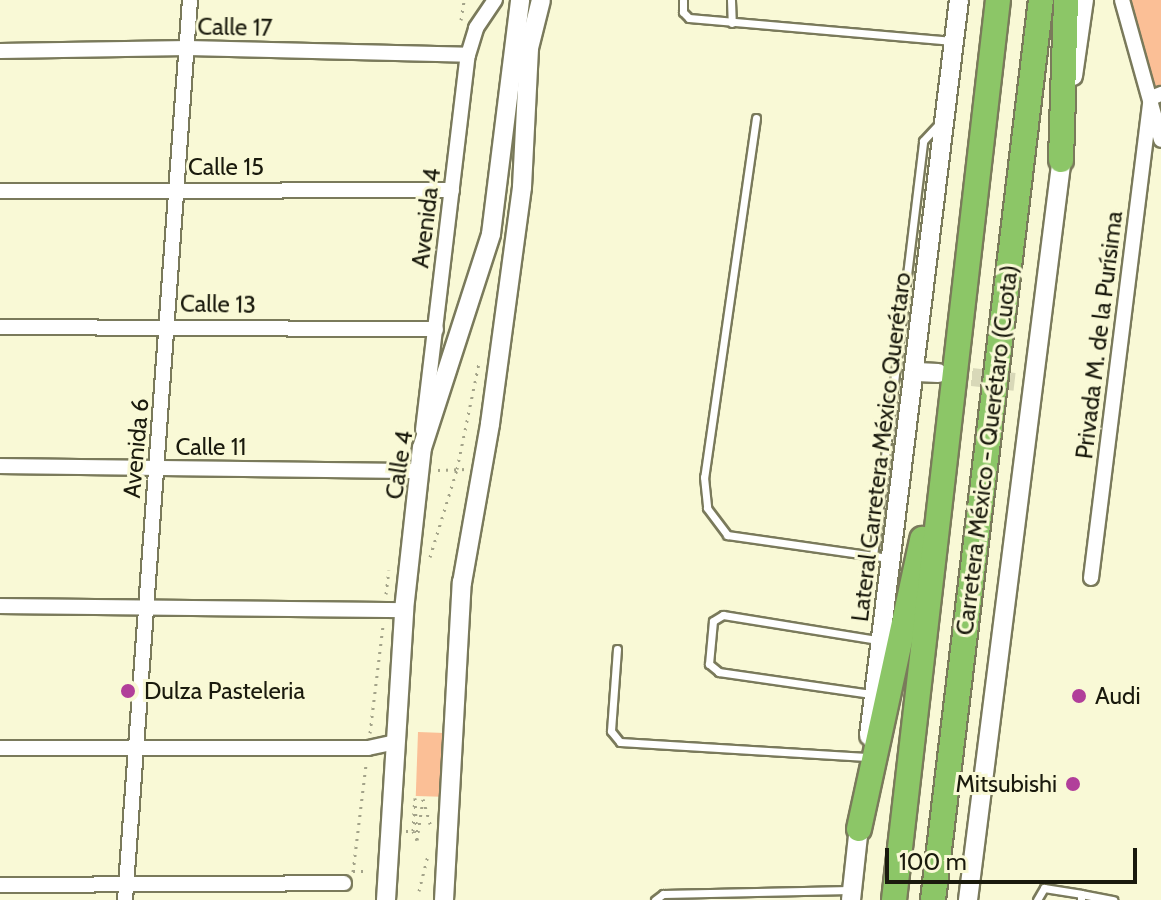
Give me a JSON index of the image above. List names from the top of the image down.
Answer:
{
  "streets": {
    "highway": ["Carretera México - Querétaro (Cuota)"],
    "main road": ["Lateral Carretera México Querétaro", "Calle 4"],
    "street": [
      "Calle 17",
      "Calle 15",
      "Avenida 4",
      "Calle 13",
      "Privada M. de la Purísima",
      "Calle 11",
      "Avenida 6"
    ]
  },
  "crossings": [
    ["Calle 17", "Avenida 4"],
    ["Calle 17", "Avenida 6"],
    ["Calle 15", "Avenida 4"],
    ["Calle 15", "Avenida 6"],
    ["Avenida 4", "Calle 13"],
    ["Avenida 4", "Calle 4"],
    ["Calle 13", "Avenida 6"],
    ["Calle 11", "Avenida 6"],
    ["Calle 11", "Calle 4"]
  ],
  "places": ["Dulza Pasteleria", "Audi", "Mitsubishi"],
  "scale_bar": "100 m"
}
